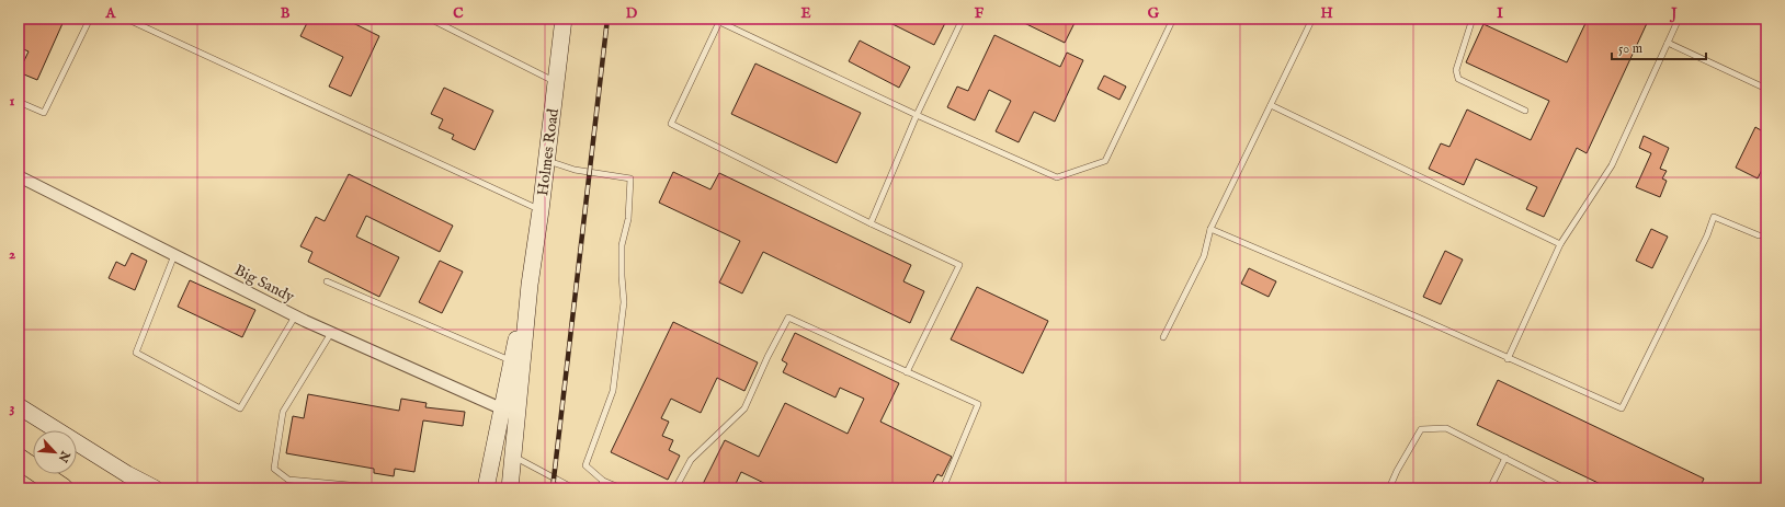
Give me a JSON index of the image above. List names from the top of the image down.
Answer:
{
  "streets": {
    "main road": ["Holmes Road"],
    "street": ["Big Sandy"]
  },
  "crossings": [
    ["Holmes Road", "Big Sandy"]
  ],
  "scale_bar": "50 m",
  "north": "bottom right",
  "grid": {
    "columns": [
      "A",
      "B",
      "C",
      "D",
      "E",
      "F",
      "G",
      "H",
      "I",
      "J"
    ],
    "rows": ["1", "2", "3"]
  }
}
